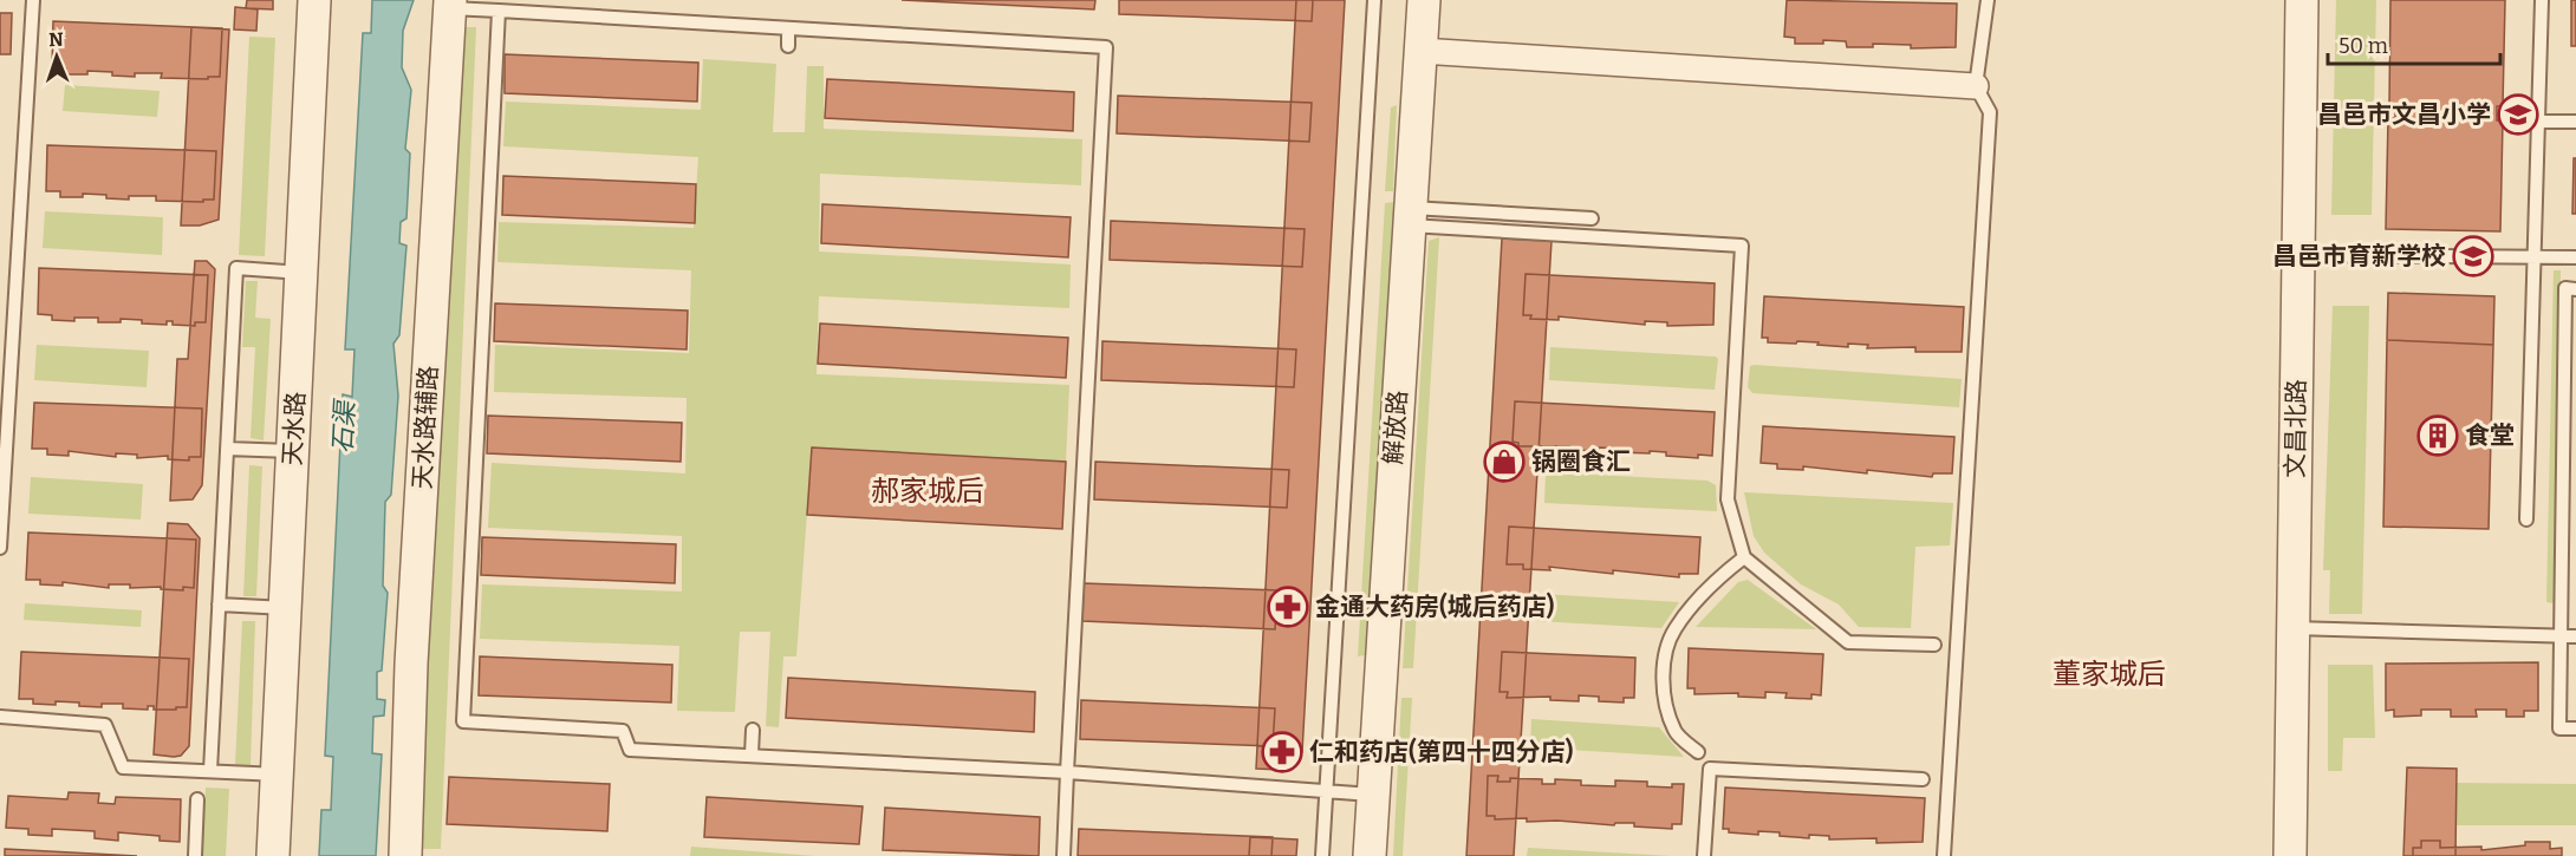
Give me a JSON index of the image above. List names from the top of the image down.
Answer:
{
  "streets": {
    "street": [
      "天水路辅路",
      "解放路",
      "天水路",
      "文昌北路"
    ]
  },
  "districts": ["郝家城后", "董家城后"],
  "water": ["石渠"],
  "places": {
    "school or university": ["昌邑市文昌小学", "昌邑市育新学校"],
    "building": ["食堂"],
    "shop": ["锅圈食汇"],
    "pharmacy": ["金通大药房(城后药店)", "仁和药店(第四十四分店)"]
  },
  "scale_bar": "50 m",
  "north": "top"
}
